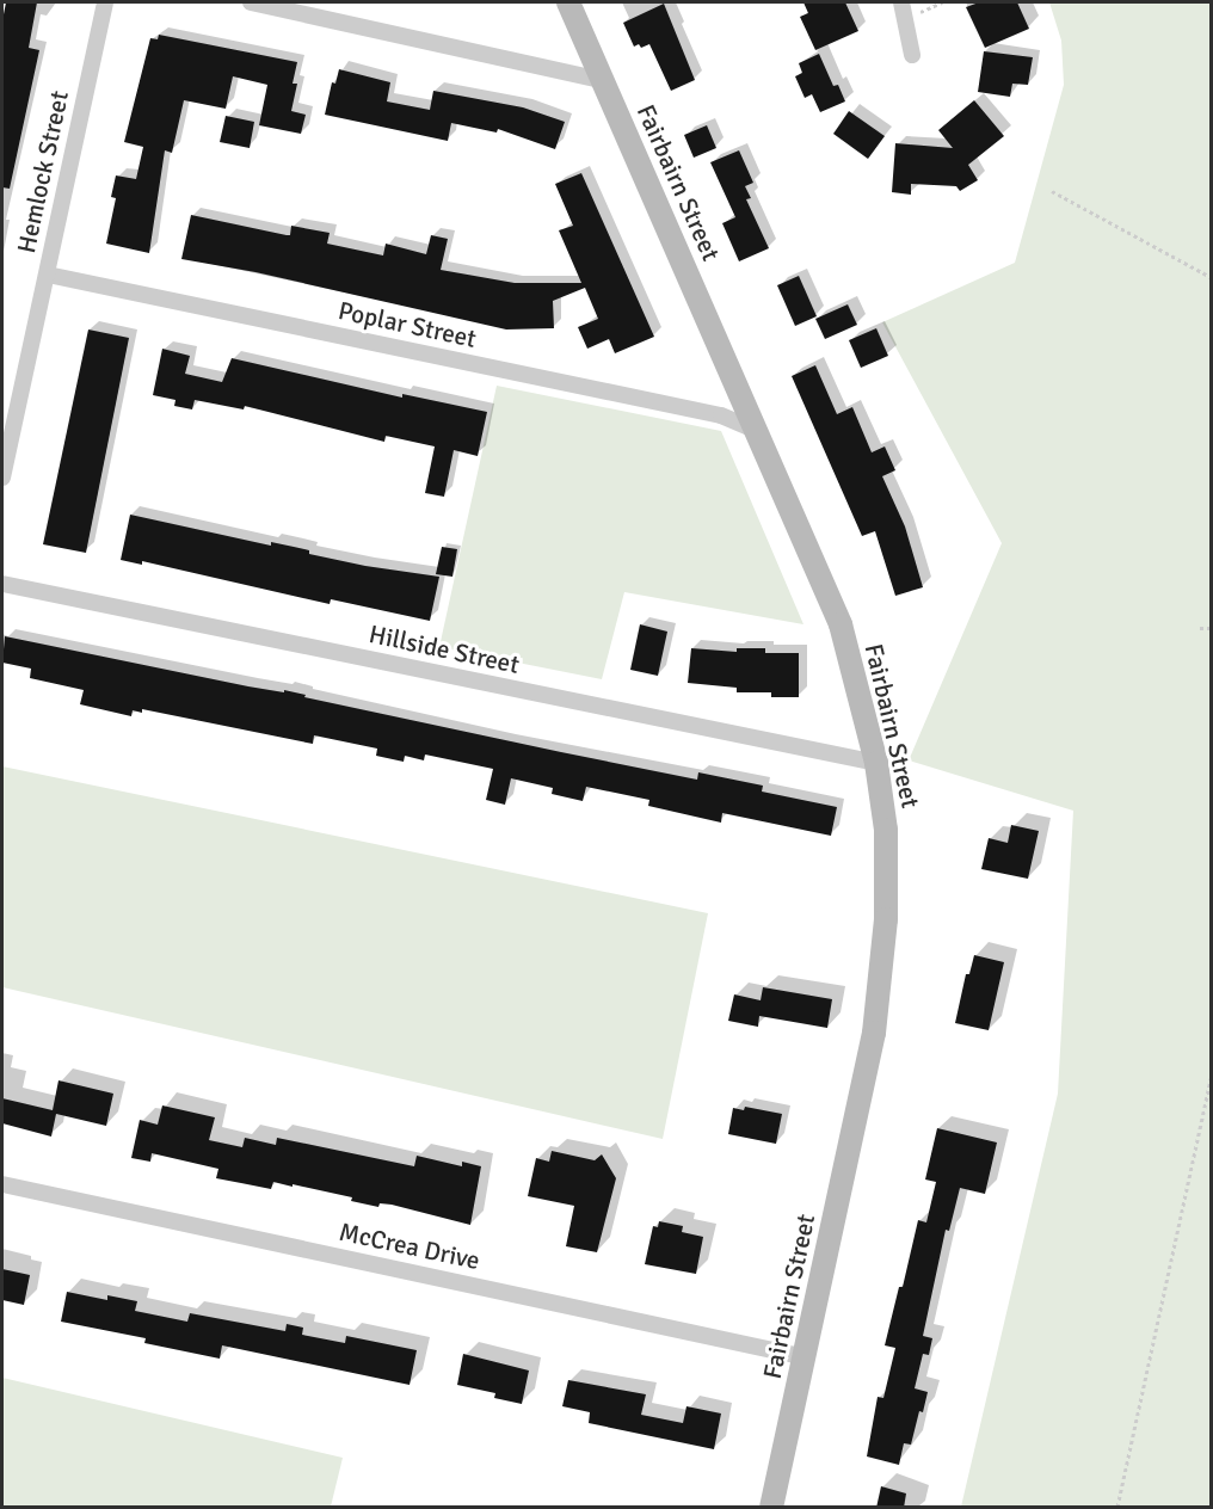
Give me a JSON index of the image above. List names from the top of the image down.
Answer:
{
  "streets": {
    "main road": ["Fairbairn Street"],
    "street": [
      "Hemlock Street",
      "Poplar Street",
      "Hillside Street",
      "McCrea Drive"
    ]
  },
  "crossings": [
    ["Hemlock Street", "Poplar Street"],
    ["Fairbairn Street", "Poplar Street"],
    ["Fairbairn Street", "Hillside Street"],
    ["Fairbairn Street", "McCrea Drive"]
  ]
}
